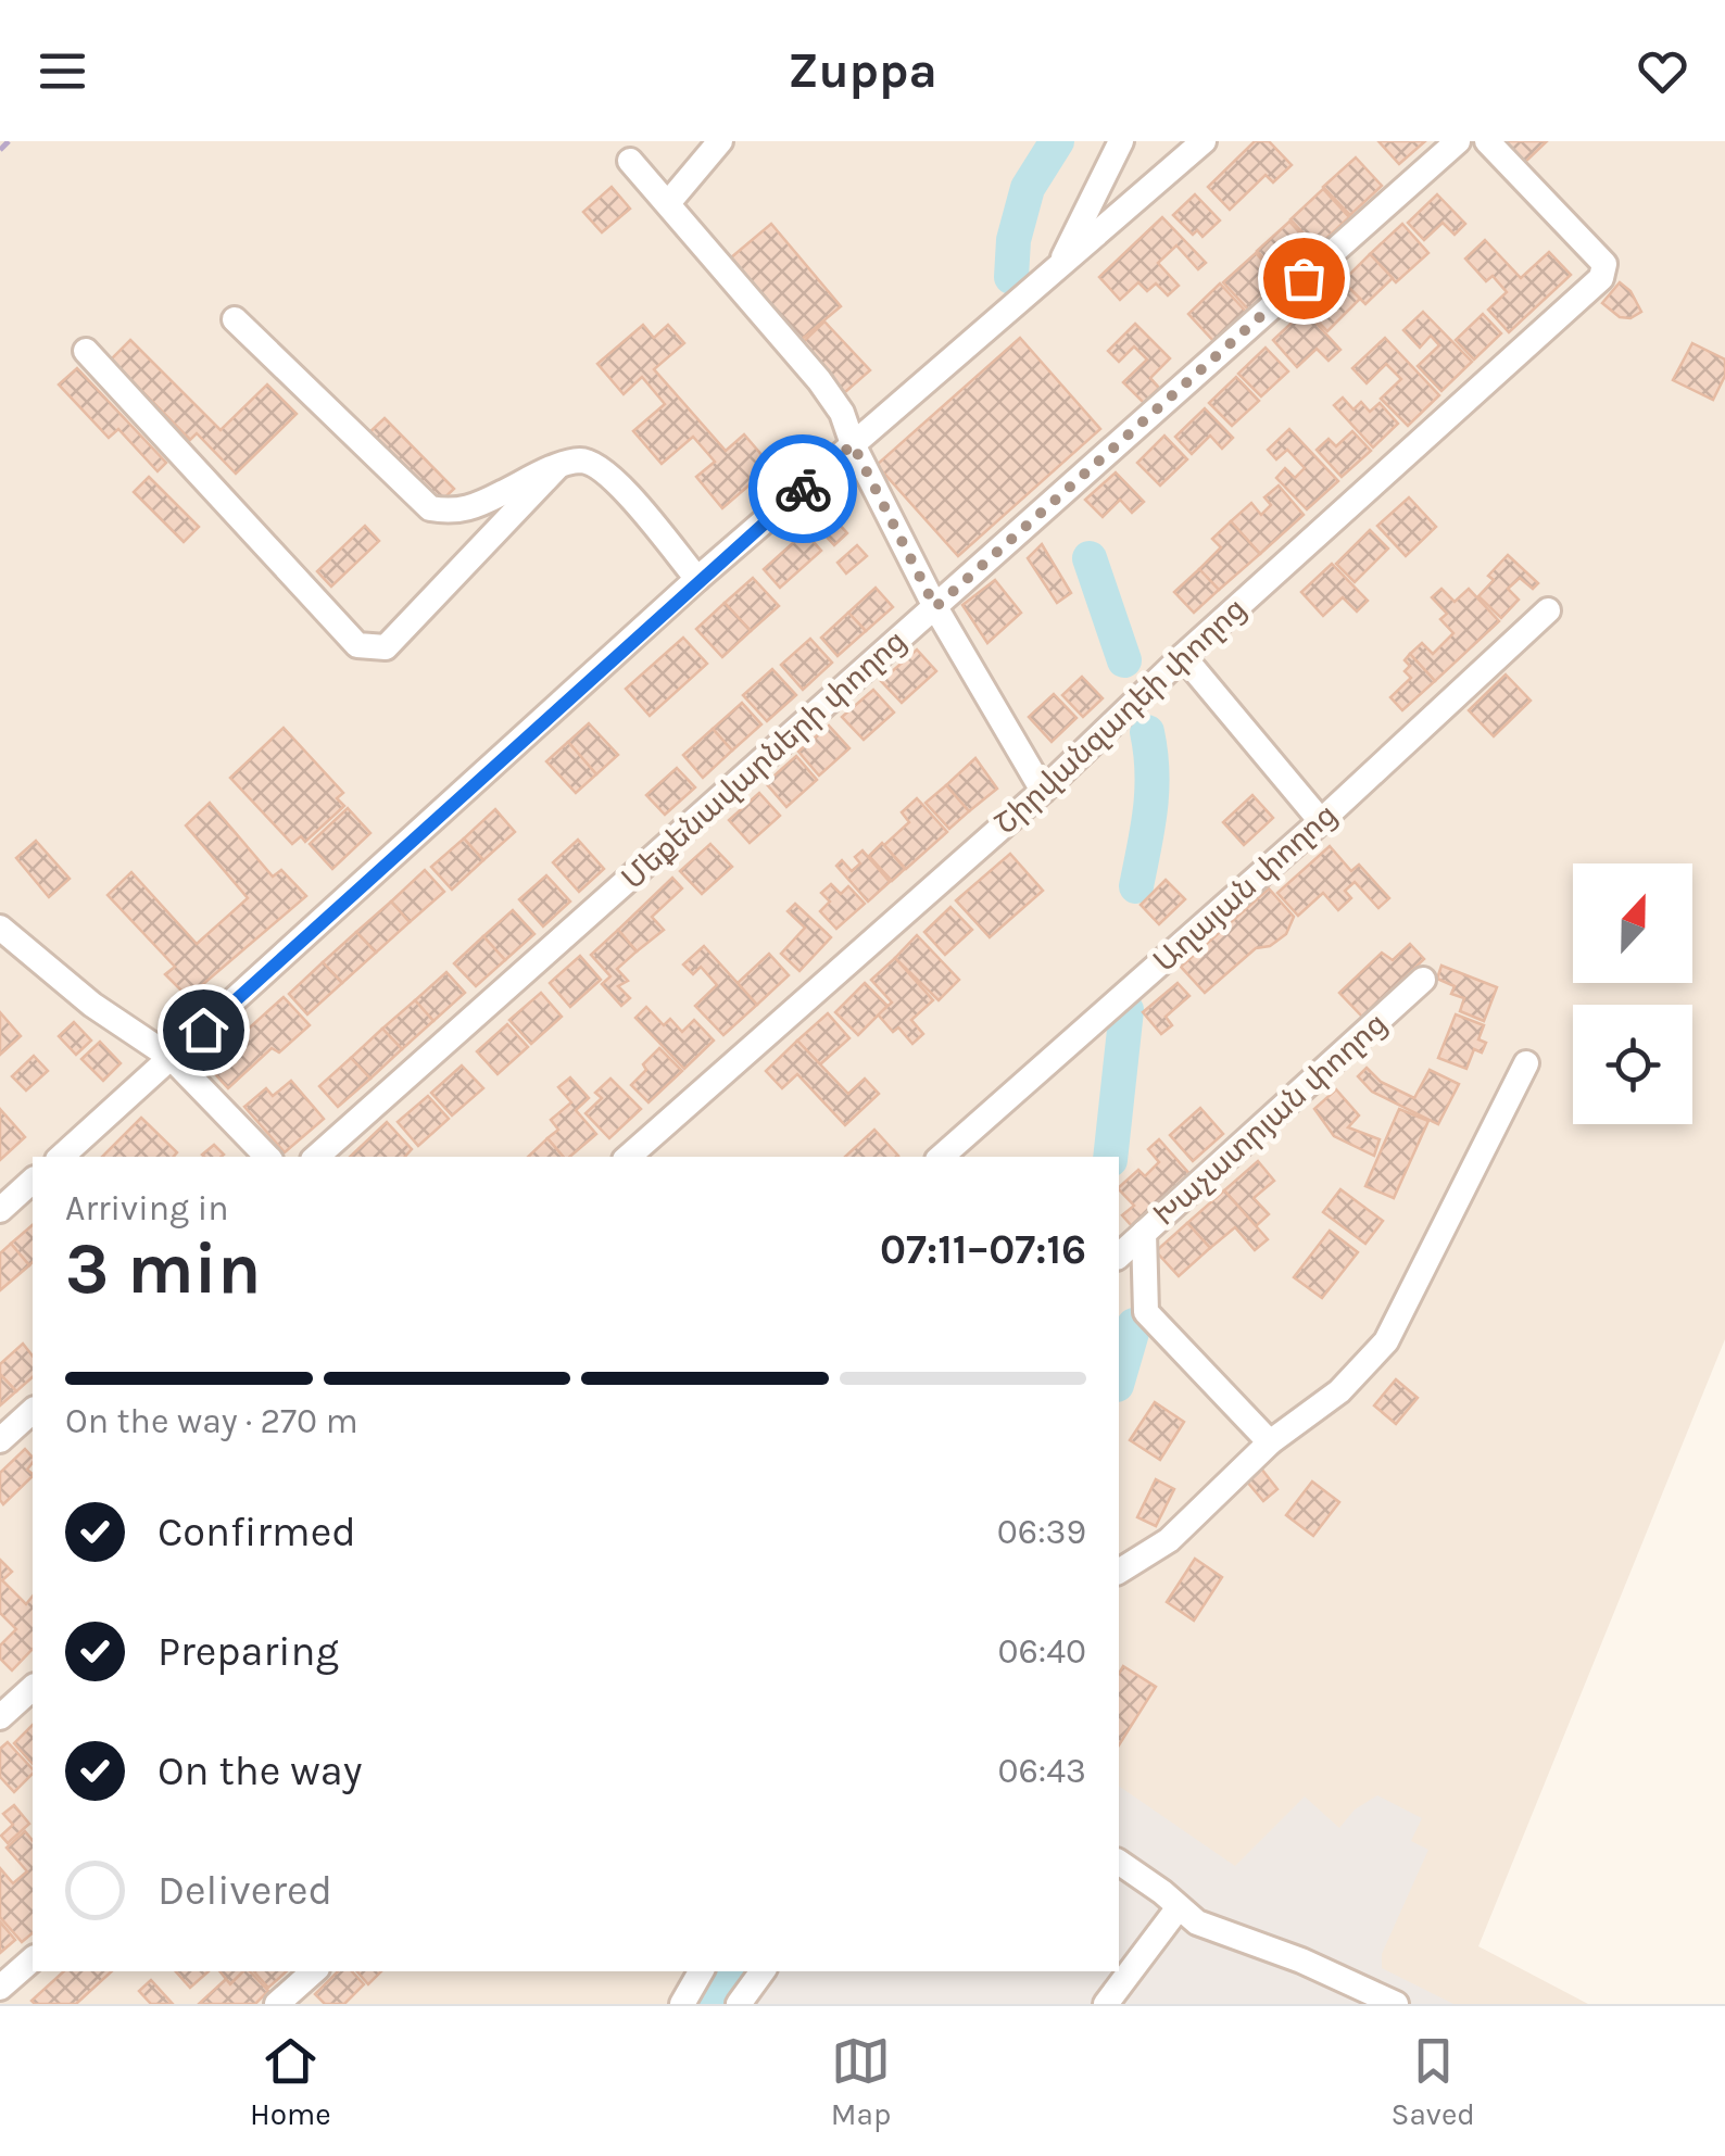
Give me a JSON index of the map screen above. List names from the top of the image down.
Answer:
{
  "streets": {
    "street": [
      "Շիրվանզադեի փողոց",
      "Մեքենավարների փողոց",
      "Աղայան փողոց",
      "Խաչատրյան փողոց"
    ]
  },
  "north": "top",
  "page": {
    "header": "Zuppa",
    "heading": ["3 min", "Arriving in", "07:11–07:16"],
    "bar": "On the way · 270 m",
    "list": [
      ["Confirmed", "06:39"],
      ["Preparing", "06:40"],
      ["On the way", "06:43"],
      "Delivered"
    ],
    "tabs": ["Home", "Map", "Saved"]
  }
}
